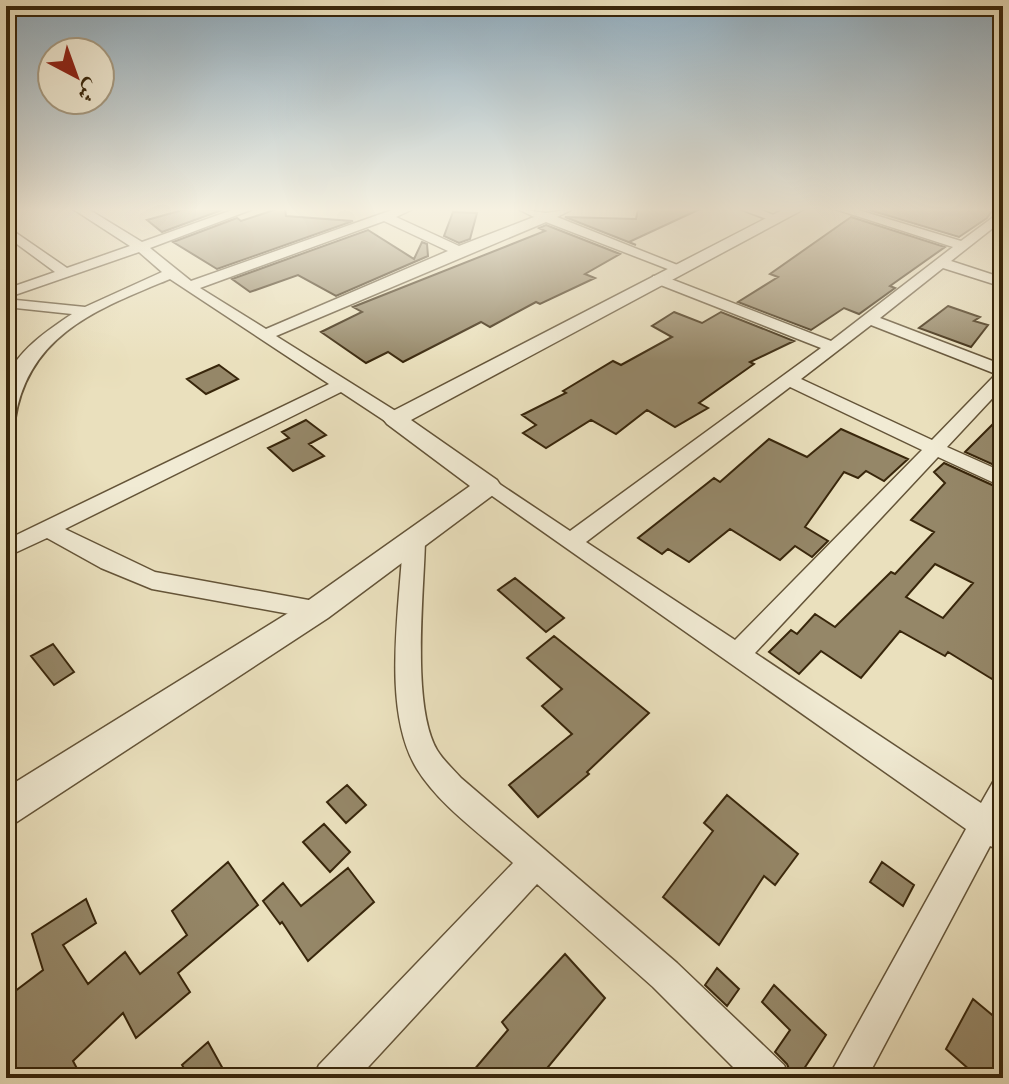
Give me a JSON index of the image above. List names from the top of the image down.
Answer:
{
  "north": "bottom right"
}
